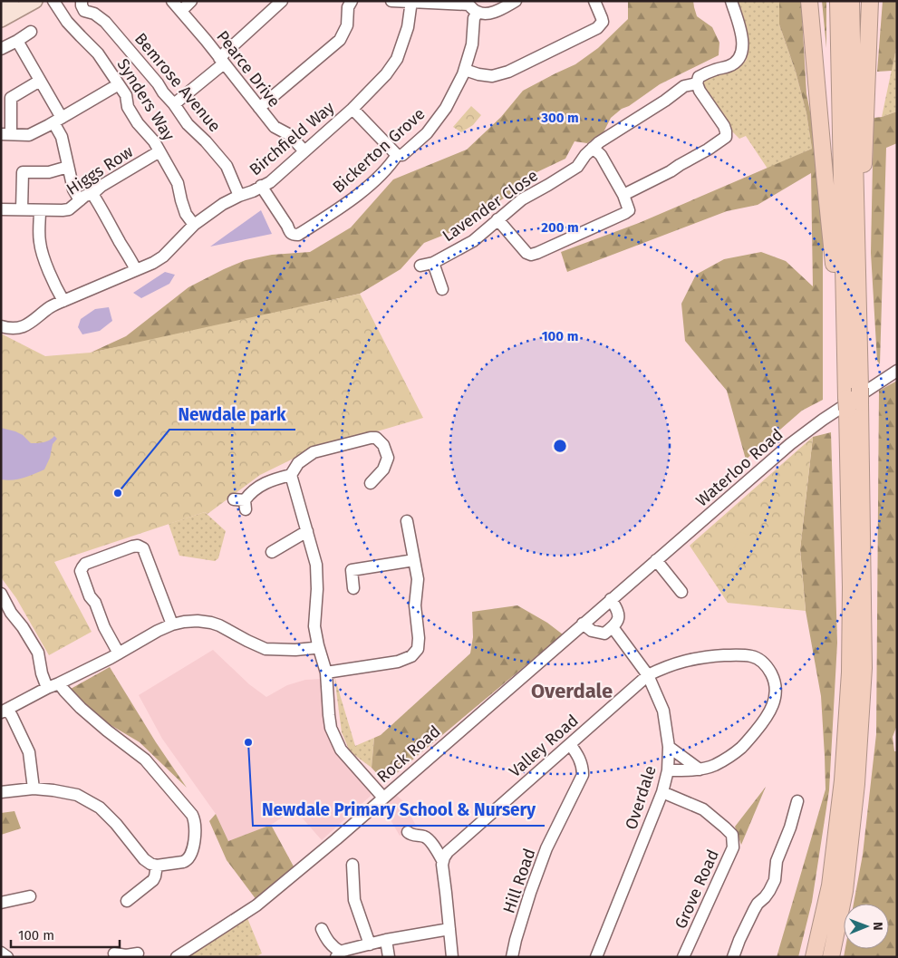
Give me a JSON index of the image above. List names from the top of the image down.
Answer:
{
  "streets": {
    "street": [
      "Pearce Drive",
      "Bemrose Avenue",
      "Synders Way",
      "Birchfield Way",
      "Bickerton Grove",
      "Higgs Row",
      "Lavender Close",
      "Waterloo Road",
      "Valley Road",
      "Rock Road",
      "Overdale",
      "Hill Road",
      "Grove Road"
    ]
  },
  "crossings": [
    ["Pearce Drive", "Birchfield Way"],
    ["Bemrose Avenue", "Birchfield Way"],
    ["Synders Way", "Birchfield Way"],
    ["Synders Way", "Higgs Row"],
    ["Birchfield Way", "Bickerton Grove"],
    ["Waterloo Road", "Rock Road"],
    ["Valley Road", "Overdale"],
    ["Valley Road", "Hill Road"],
    ["Overdale", "Grove Road"]
  ],
  "districts": ["Overdale"],
  "places": ["Newdale park", "Newdale Primary School & Nursery"],
  "scale_bar": "100 m",
  "north": "right",
  "rings": ["300 m", "200 m", "100 m"]
}
